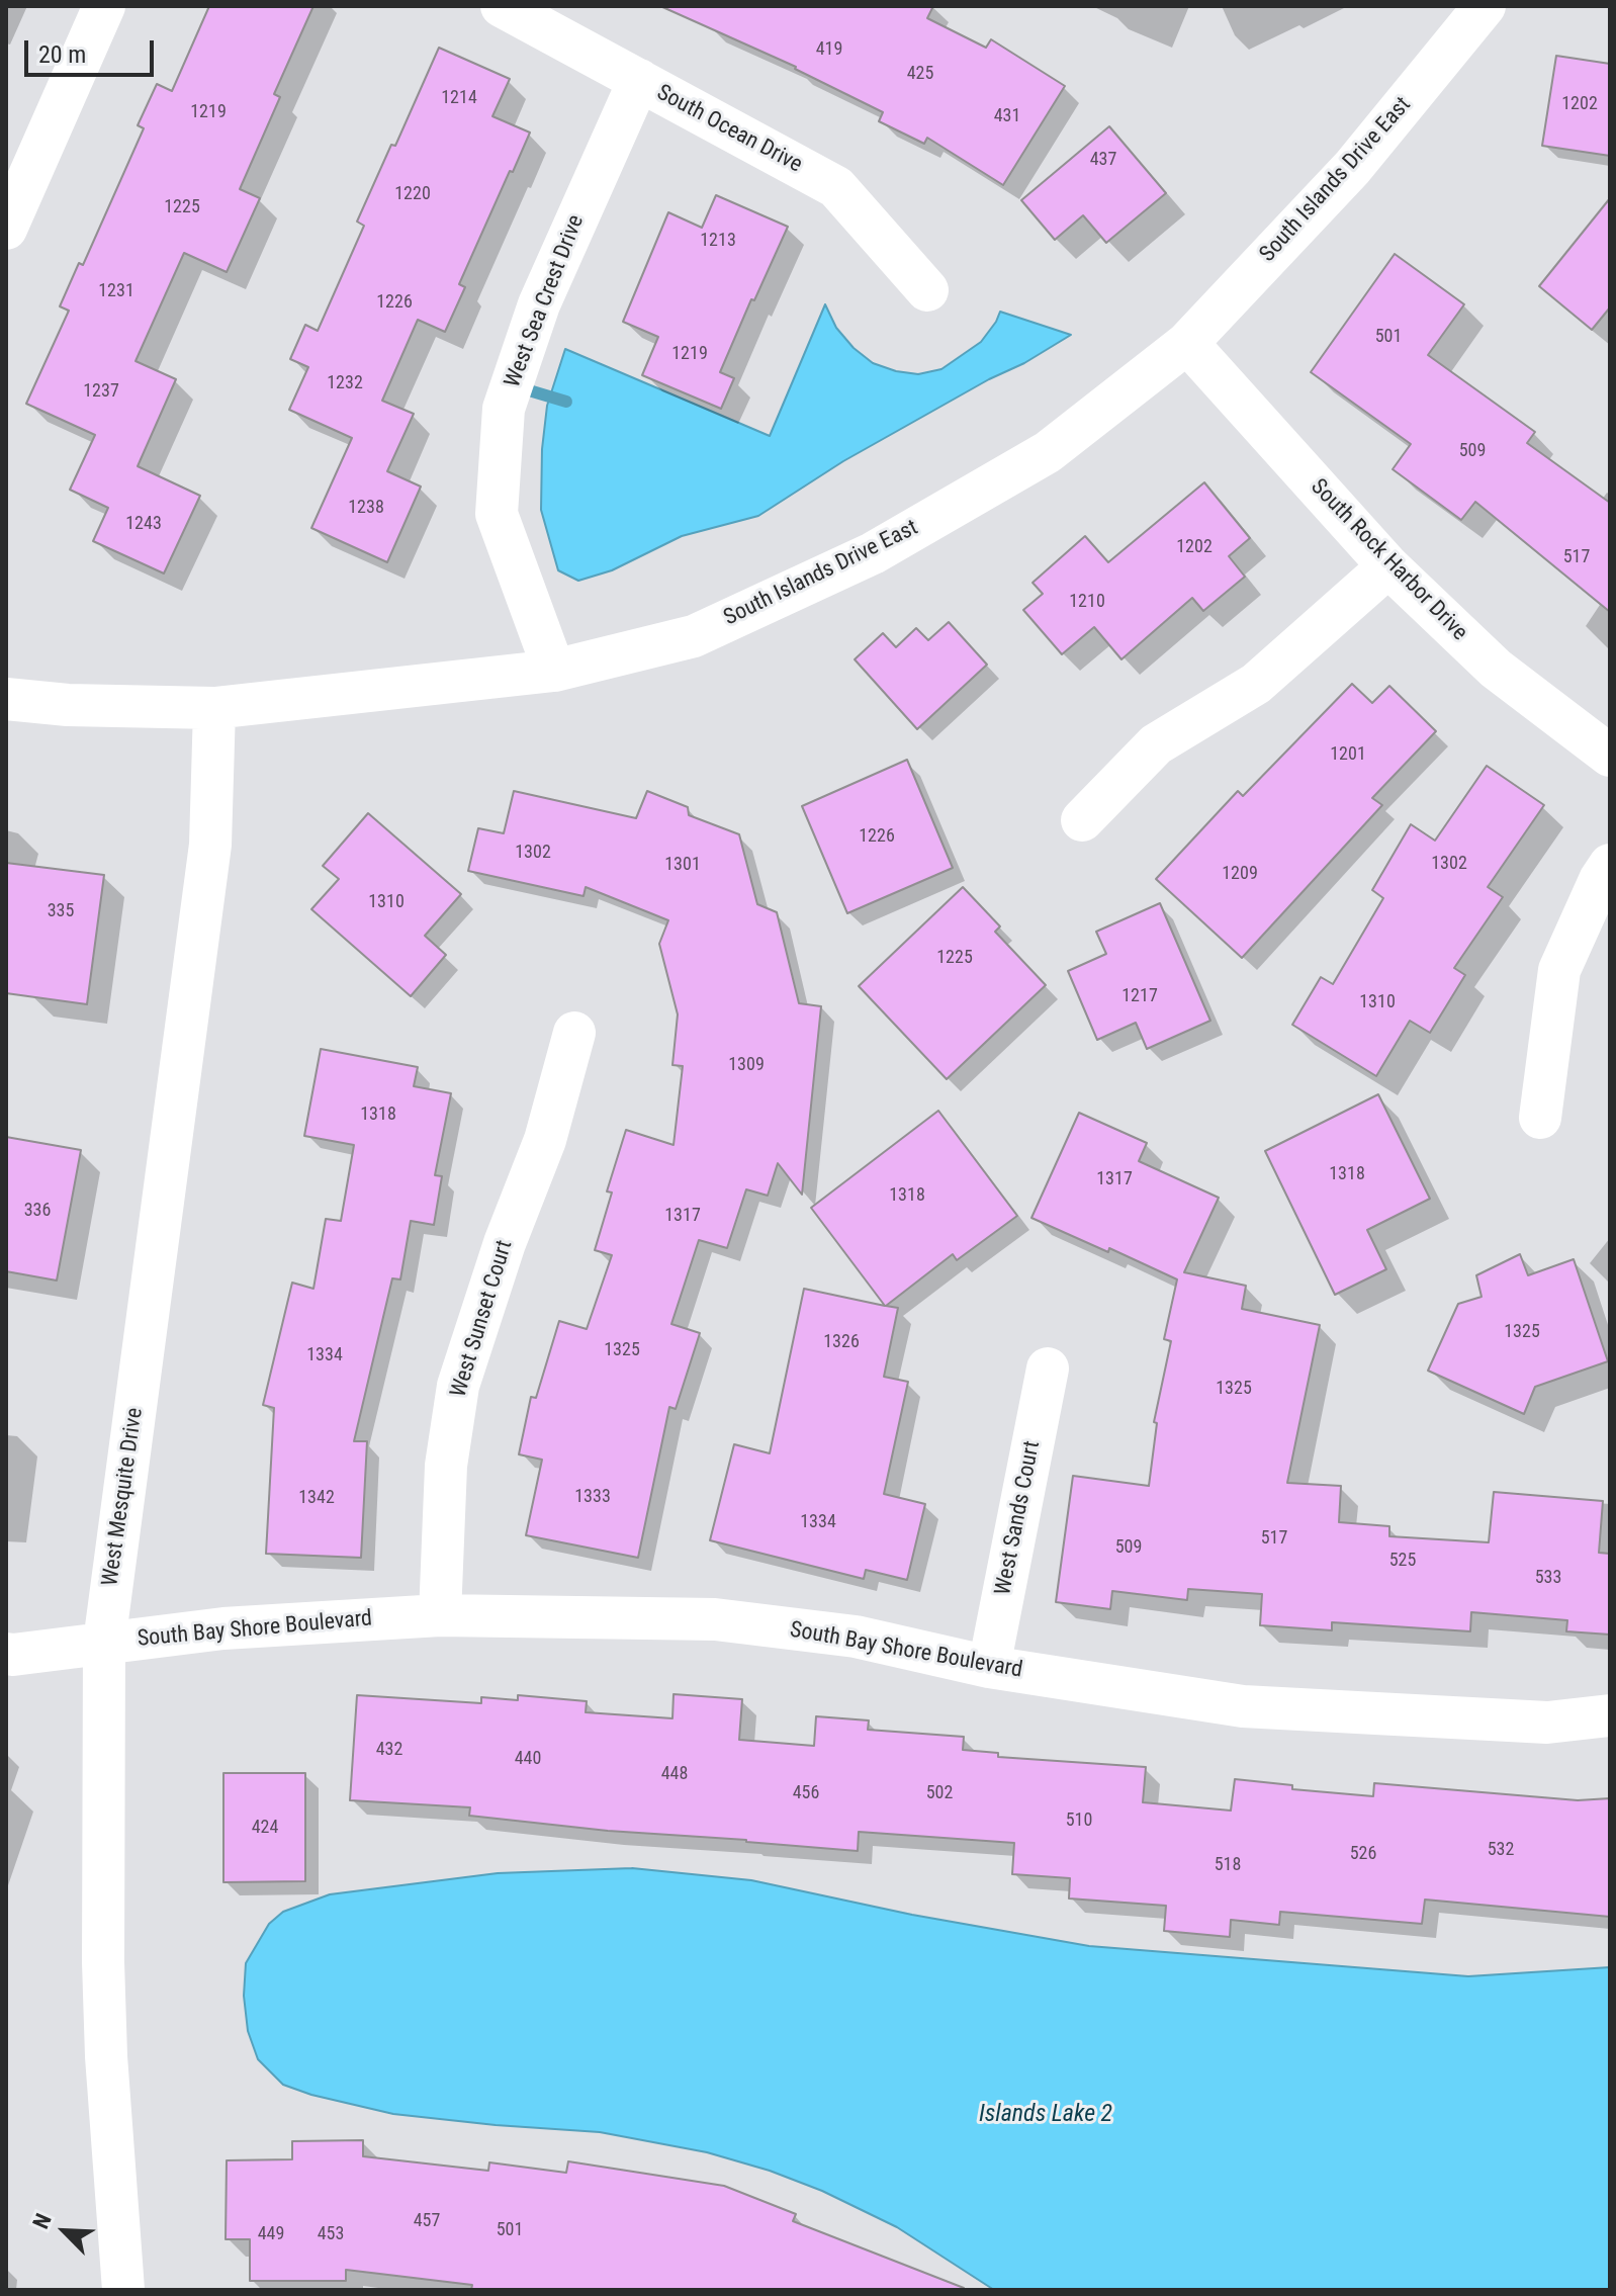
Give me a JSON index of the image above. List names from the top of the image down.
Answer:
{
  "streets": {
    "street": [
      "South Ocean Drive",
      "South Islands Drive East",
      "West Sea Crest Drive",
      "South Rock Harbor Drive",
      "West Sunset Court",
      "West Mesquite Drive",
      "West Sands Court",
      "South Bay Shore Boulevard"
    ]
  },
  "crossings": [
    ["South Ocean Drive", "West Sea Crest Drive"],
    ["South Islands Drive East", "West Sea Crest Drive"],
    ["South Islands Drive East", "South Rock Harbor Drive"],
    ["South Islands Drive East", "West Mesquite Drive"],
    ["West Sunset Court", "South Bay Shore Boulevard"],
    ["West Mesquite Drive", "South Bay Shore Boulevard"],
    ["West Sands Court", "South Bay Shore Boulevard"]
  ],
  "water": ["Islands Lake 2"],
  "house_numbers": [
    "419",
    "425",
    "1214",
    "1202",
    "1219",
    "431",
    "437",
    "1220",
    "1225",
    "1213",
    "1231",
    "1226",
    "501",
    "1219",
    "1232",
    "1237",
    "509",
    "1238",
    "1243",
    "1202",
    "517",
    "1210",
    "1201",
    "1226",
    "1302",
    "1302",
    "1301",
    "1209",
    "1310",
    "335",
    "1225",
    "1217",
    "1310",
    "1309",
    "1318",
    "1318",
    "1317",
    "1318",
    "336",
    "1317",
    "1325",
    "1326",
    "1325",
    "1334",
    "1325",
    "1333",
    "1342",
    "1334",
    "517",
    "509",
    "525",
    "533",
    "432",
    "440",
    "448",
    "456",
    "502",
    "510",
    "424",
    "532",
    "526",
    "518",
    "457",
    "501",
    "449",
    "453"
  ],
  "scale_bar": "20 m",
  "north": "top left"
}
